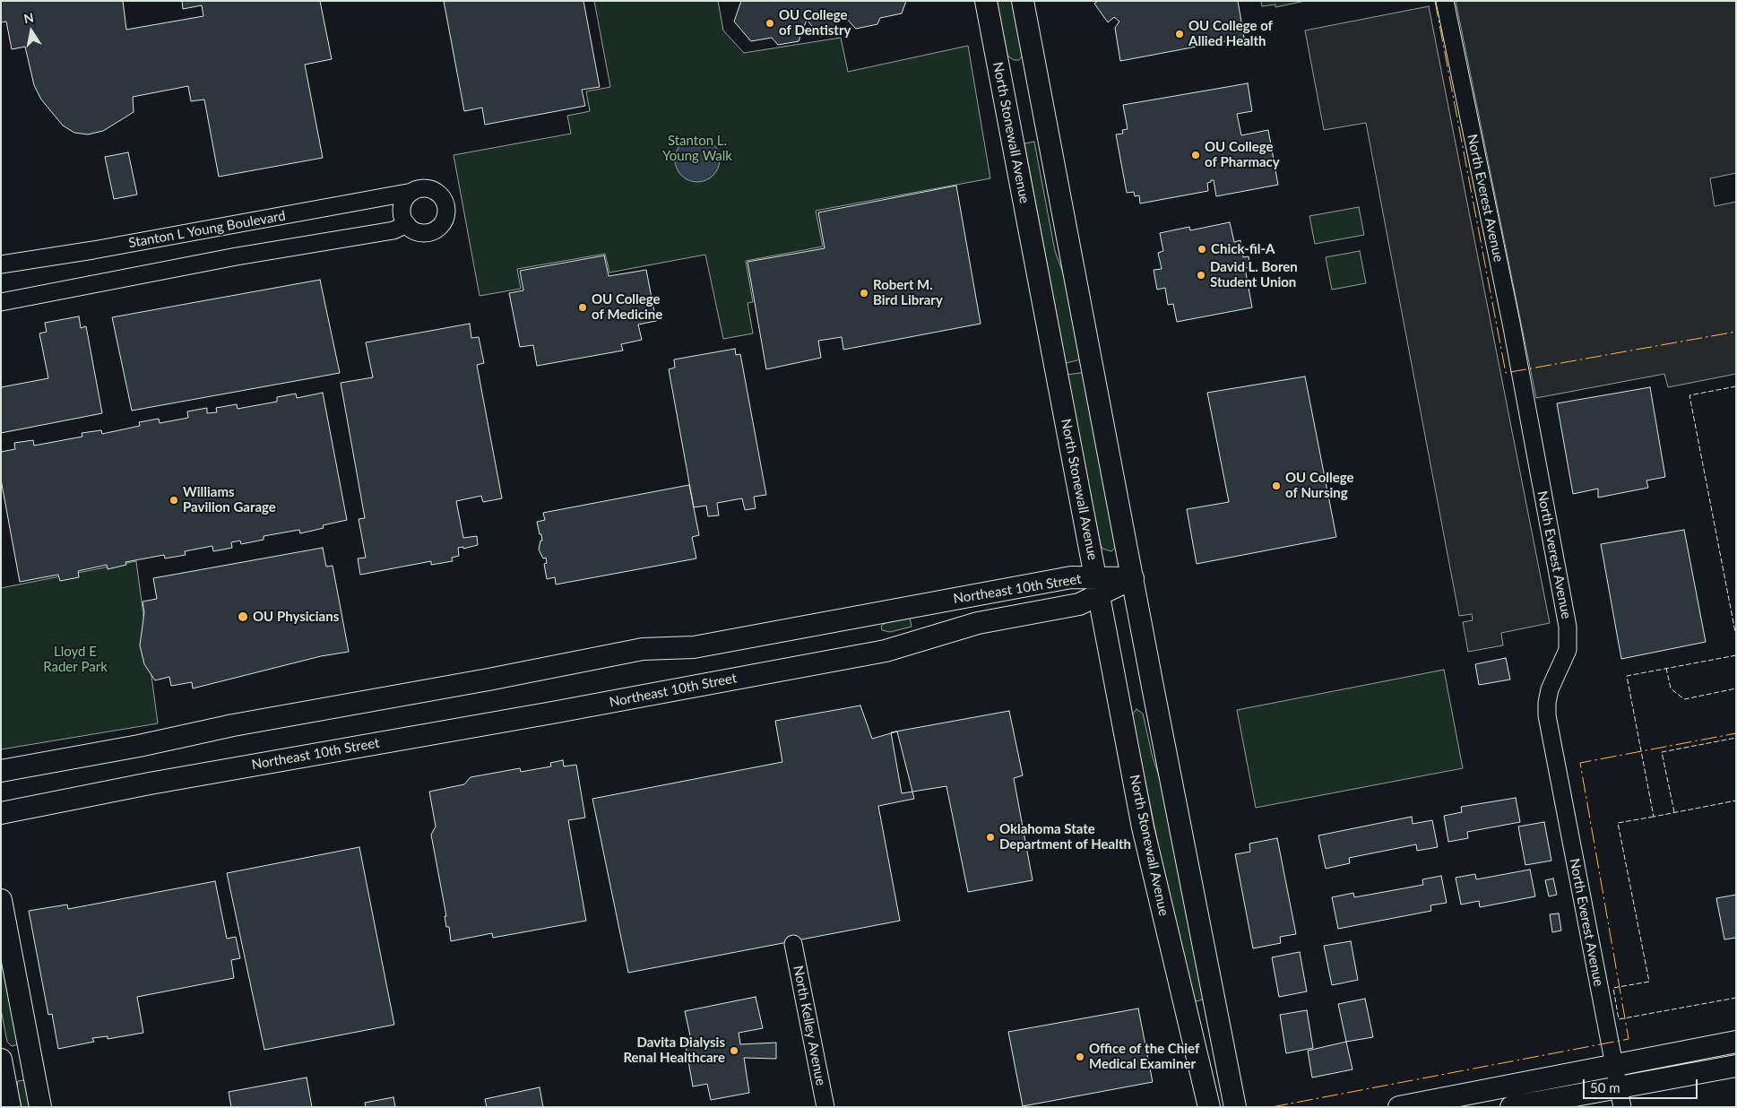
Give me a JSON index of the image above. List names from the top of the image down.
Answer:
{
  "streets": {
    "main road": ["North Stonewall Avenue", "Northeast 10th Street"],
    "street": ["North Everest Avenue", "Stanton L Young Boulevard", "North Kelley Avenue"]
  },
  "crossings": [
    ["North Stonewall Avenue", "Northeast 10th Street"]
  ],
  "parks": ["Stanton L. Young Walk", "Lloyd E Rader Park"],
  "places": [
    "OU College of Dentistry",
    "OU College of Allied Health",
    "OU College of Pharmacy",
    "Chick-fil-A",
    "David L. Boren Student Union",
    "Robert M. Bird Library",
    "OU College of Medicine",
    "OU College of Nursing",
    "Williams Pavilion Garage",
    "OU Physicians",
    "Oklahoma State Department of Health",
    "Davita Dialysis Renal Healthcare",
    "Office of the Chief Medical Examiner"
  ],
  "scale_bar": "50 m",
  "north": "top"
}
